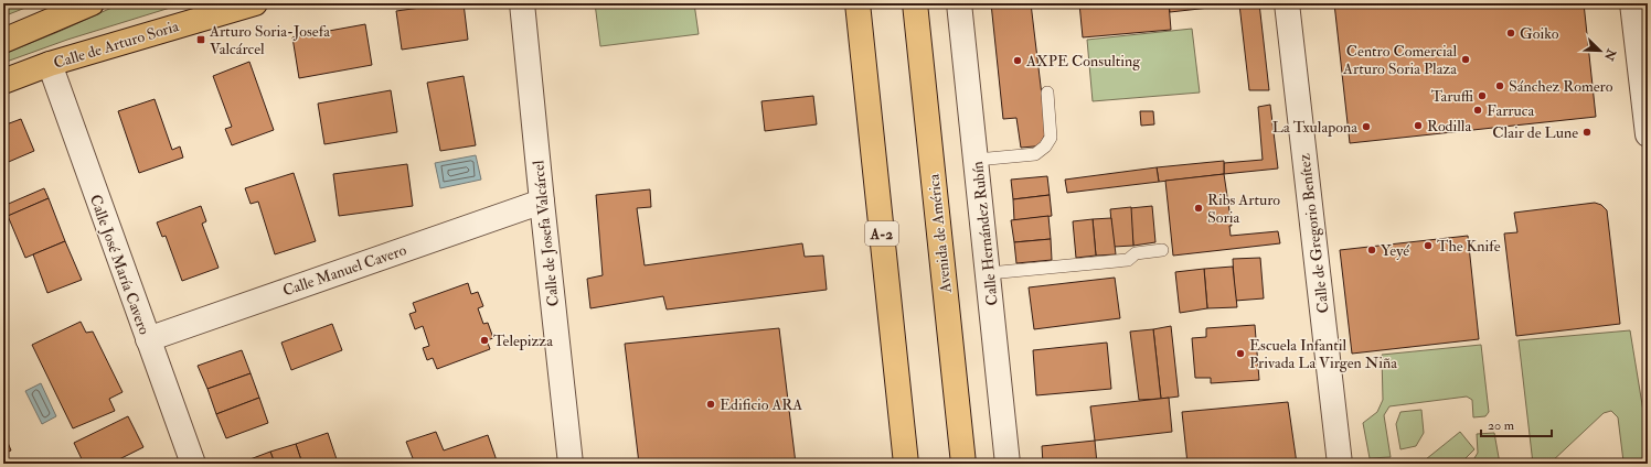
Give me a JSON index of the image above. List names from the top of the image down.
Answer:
{
  "streets": {
    "main road": ["Calle de Arturo Soria", "A-2", "Avenida de América"],
    "street": [
      "Calle de Josefa Valcárcel",
      "Calle Hernández Rubín",
      "Calle de Gregorio Benítez",
      "Calle José María Cavero",
      "Calle Manuel Cavero"
    ]
  },
  "crossings": [
    ["Calle de Arturo Soria", "Calle José María Cavero"],
    ["Calle de Josefa Valcárcel", "Calle Manuel Cavero"],
    ["Calle José María Cavero", "Calle Manuel Cavero"]
  ],
  "places": {
    "other": [
      "Goiko",
      "Centro Comercial Arturo Soria Plaza",
      "AXPE Consulting",
      "Sánchez Romero",
      "Taruffi",
      "Farruca",
      "Rodilla",
      "La Txulapona",
      "Clair de Lune",
      "Ribs Arturo Soria",
      "The Knife",
      "Yeyé",
      "Telepizza",
      "Escuela Infantil Privada La Virgen Niña",
      "Edificio ARA"
    ],
    "transit": ["Arturo Soria-Josefa Valcárcel"]
  },
  "scale_bar": "20 m",
  "north": "bottom right"
}
